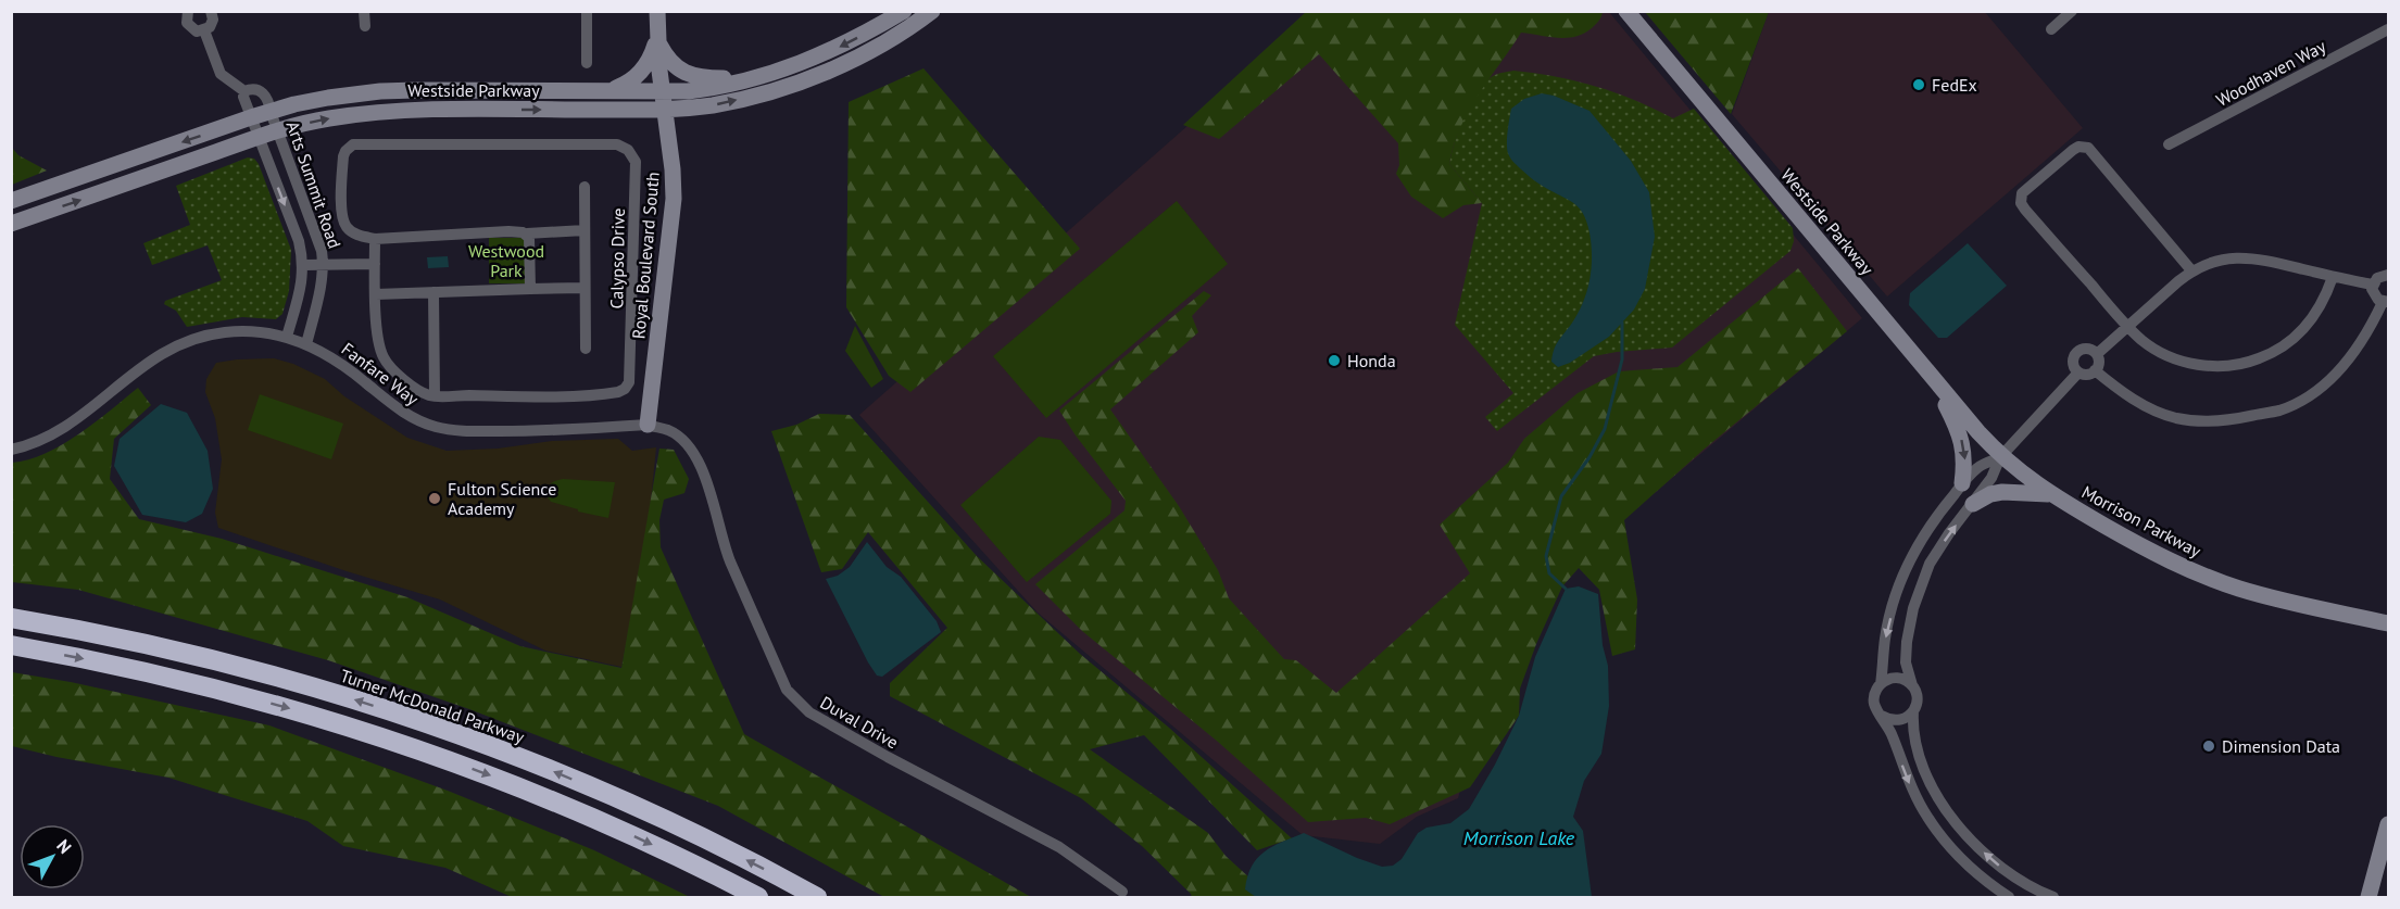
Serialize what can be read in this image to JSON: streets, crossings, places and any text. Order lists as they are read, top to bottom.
{
  "streets": {
    "highway": ["Turner McDonald Parkway"],
    "main road": ["Westside Parkway", "Royal Boulevard South", "Morrison Parkway"],
    "street": [
      "Woodhaven Way",
      "Arts Summit Road",
      "Calypso Drive",
      "Fanfare Way",
      "Duval Drive"
    ]
  },
  "crossings": [
    ["Westside Parkway", "Arts Summit Road"],
    ["Westside Parkway", "Royal Boulevard South"],
    ["Westside Parkway", "Morrison Parkway"],
    ["Arts Summit Road", "Fanfare Way"],
    ["Royal Boulevard South", "Fanfare Way"],
    ["Royal Boulevard South", "Duval Drive"],
    ["Fanfare Way", "Duval Drive"]
  ],
  "water": ["Morrison Lake"],
  "parks": ["Westwood Park"],
  "places": [
    "FedEx",
    "Honda",
    "Fulton Science Academy",
    "Dimension Data"
  ],
  "north": "top right"
}
